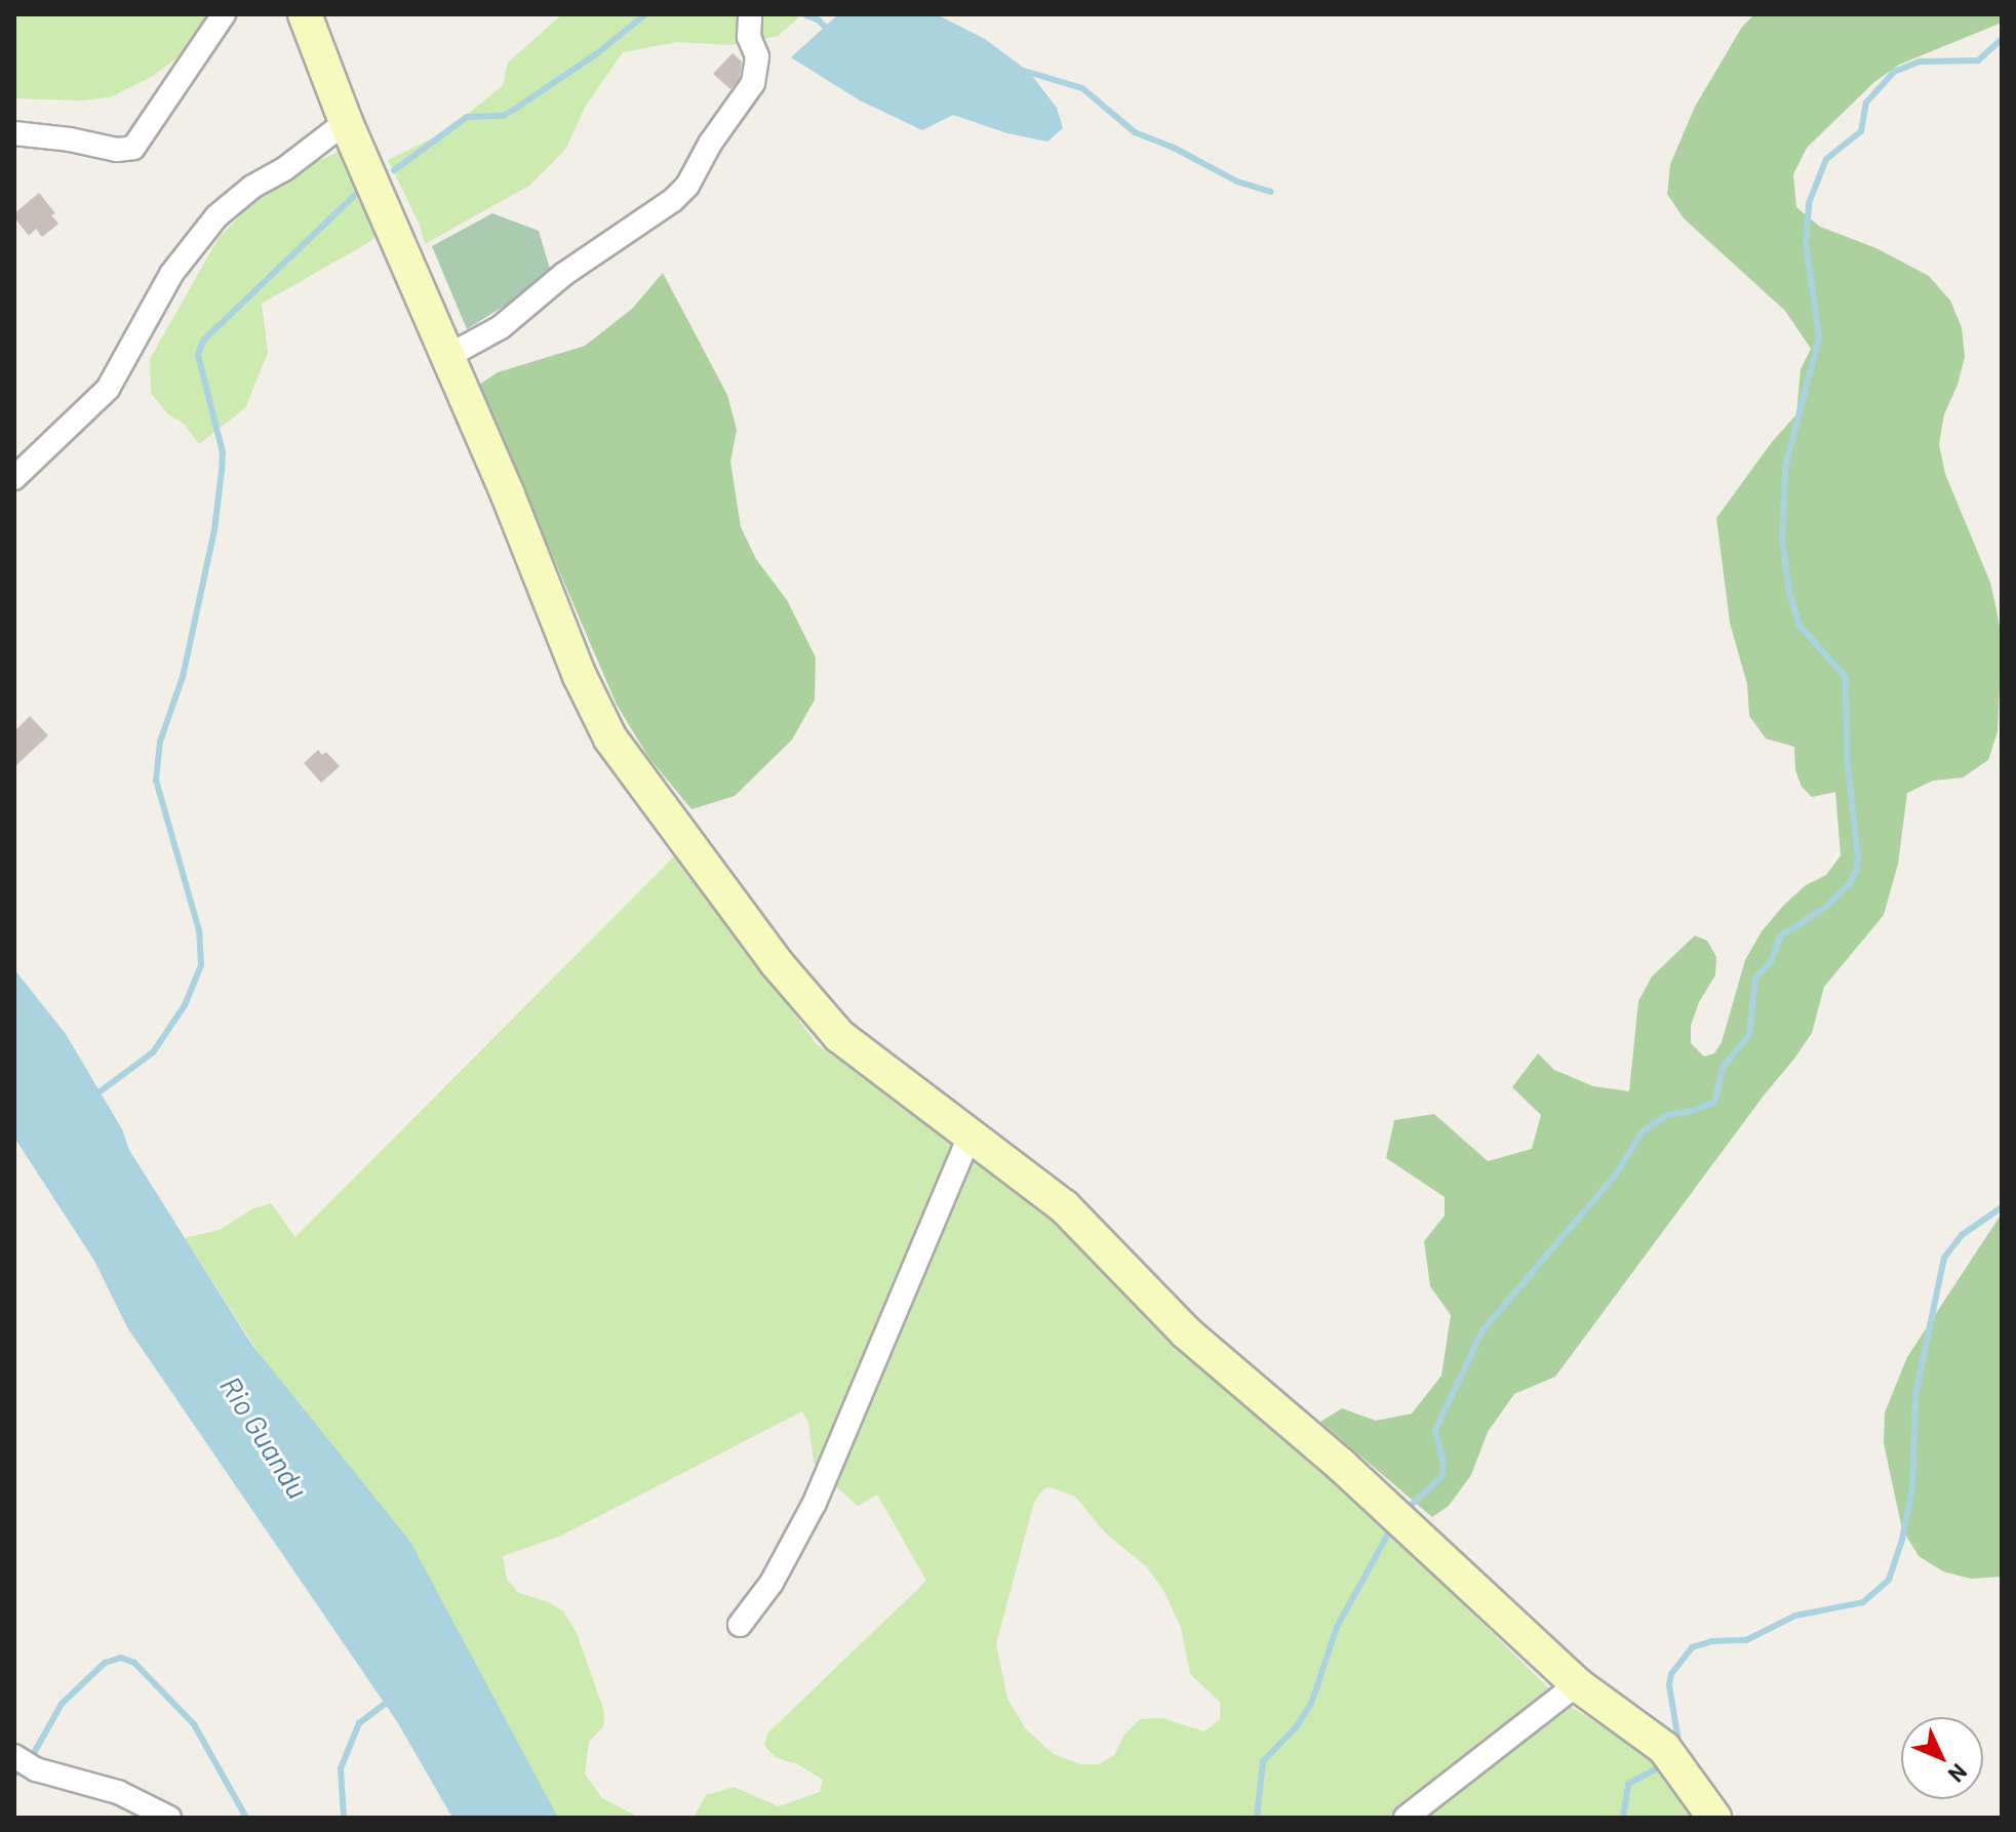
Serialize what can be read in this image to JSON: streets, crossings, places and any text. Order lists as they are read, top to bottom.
{
  "water": ["Rio Guandu"],
  "north": "bottom right"
}
